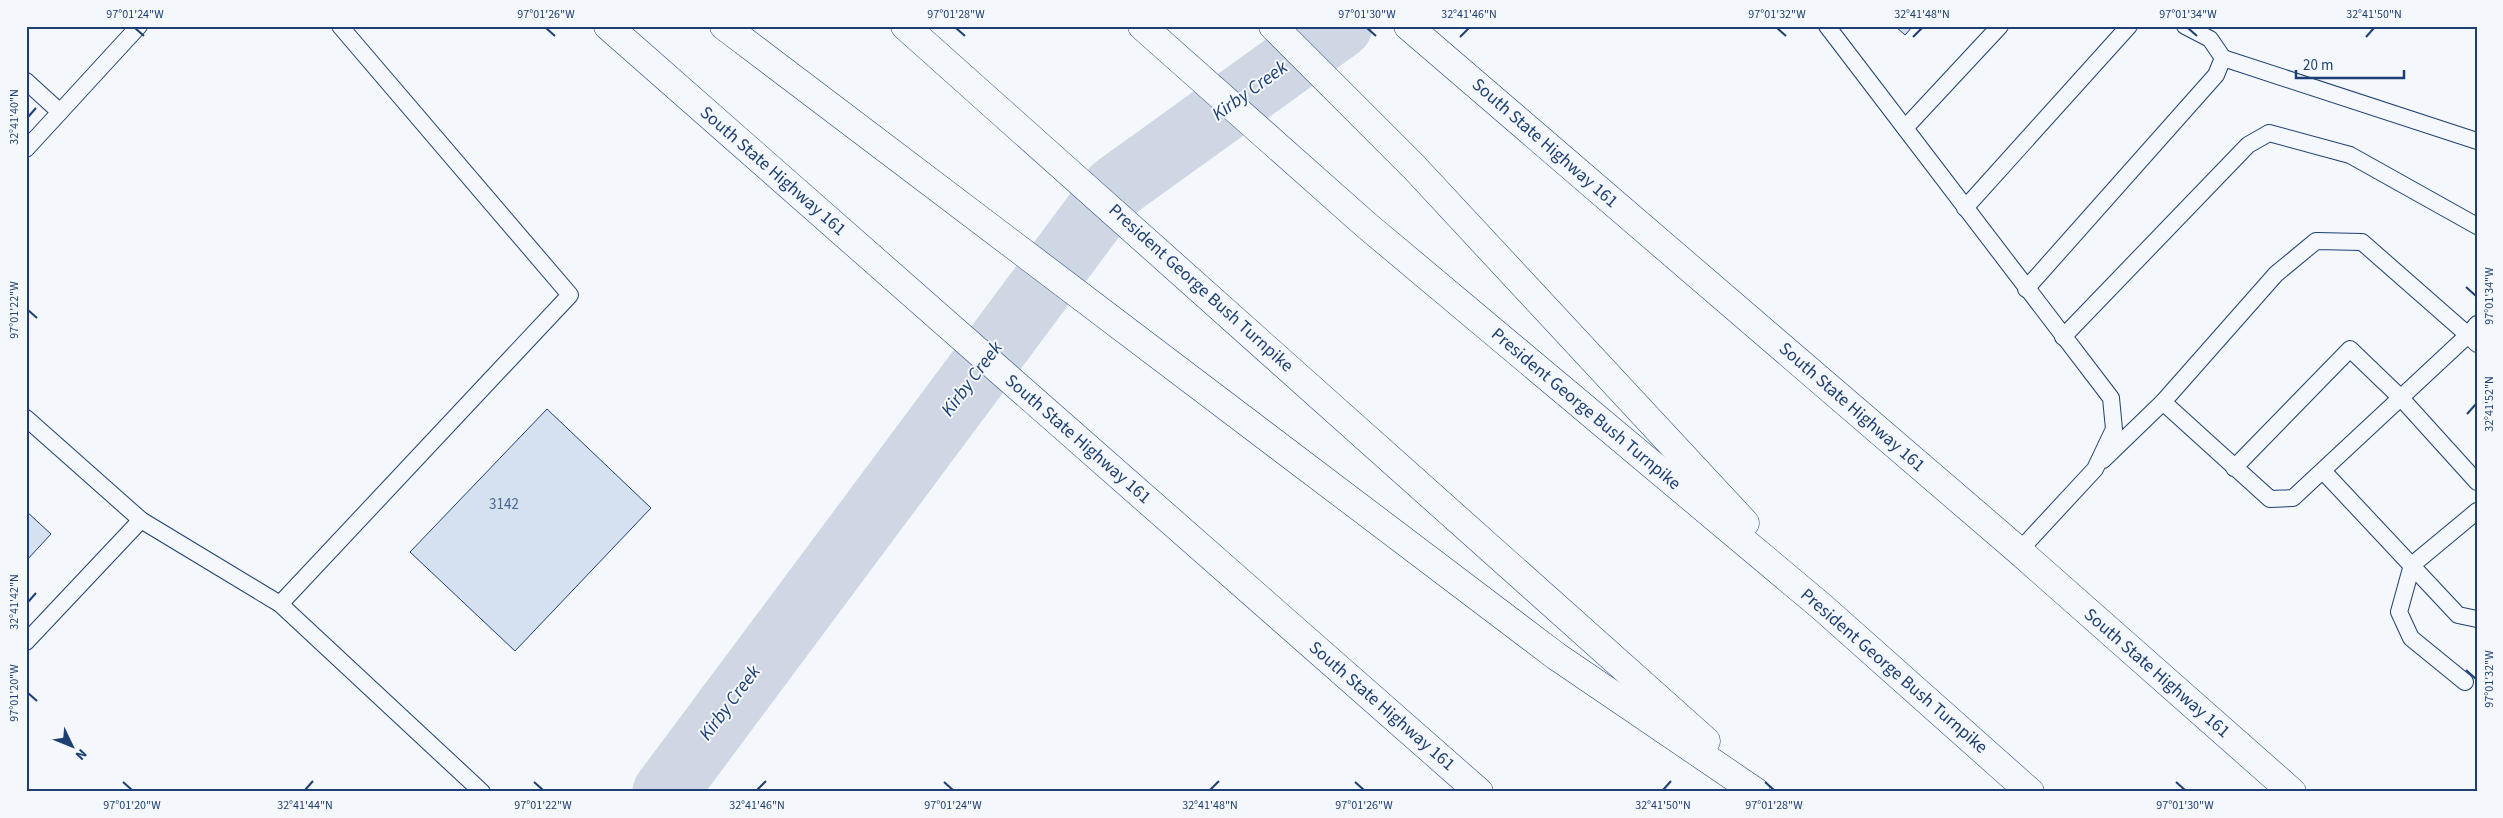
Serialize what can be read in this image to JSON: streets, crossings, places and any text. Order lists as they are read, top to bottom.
{
  "streets": {
    "main road": ["South State Highway 161", "President George Bush Turnpike"]
  },
  "water": ["Kirby Creek"],
  "house_numbers": ["3142"],
  "scale_bar": "20 m",
  "north": "bottom right",
  "coordinates": [
    "97°01'24\"W",
    "97°01'26\"W",
    "97°01'28\"W",
    "97°01'30\"W",
    "32°41'46\"N",
    "97°01'32\"W",
    "32°41'48\"N",
    "97°01'34\"W",
    "32°41'50\"N",
    "32°41'40\"N",
    "97°01'22\"W",
    "32°41'52\"N",
    "32°41'42\"N",
    "97°01'20\"W",
    "32°41'44\"N"
  ]
}
